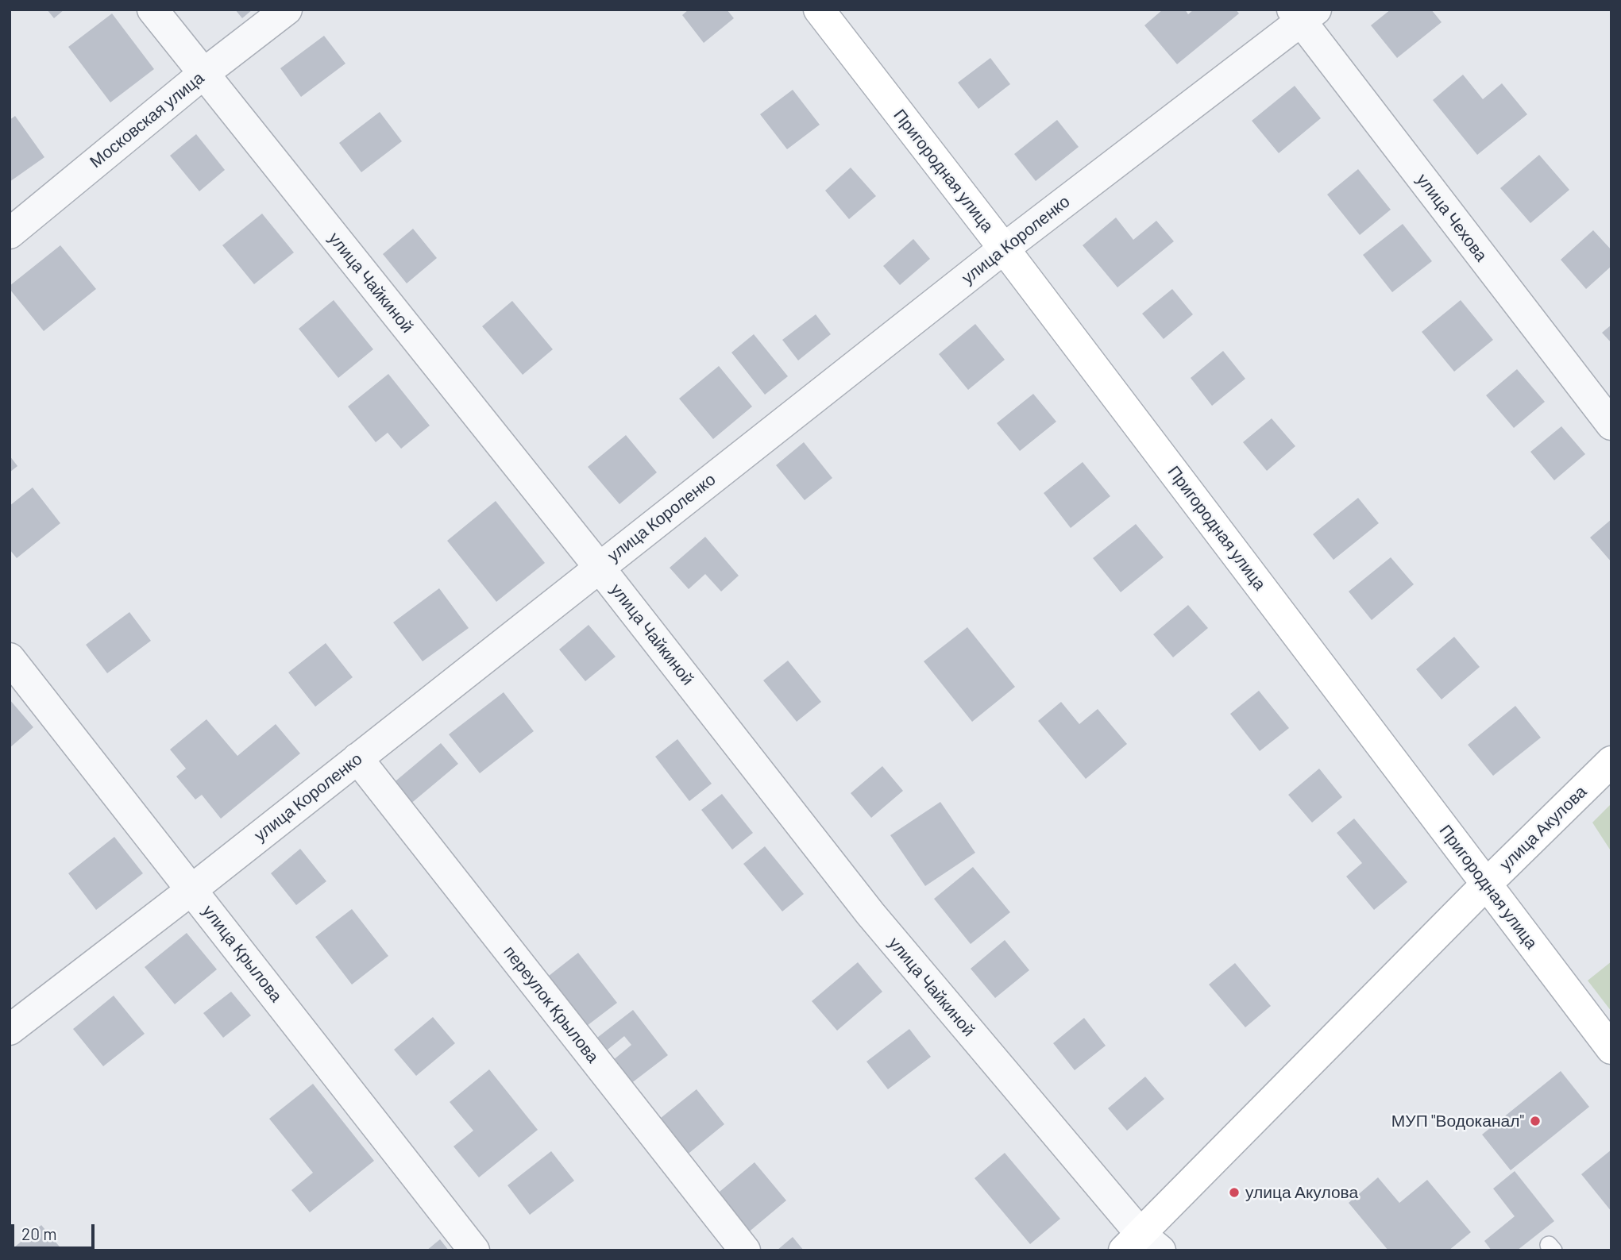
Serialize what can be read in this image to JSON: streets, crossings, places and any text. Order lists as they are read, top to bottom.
{
  "streets": {
    "main road": ["Пригородная улица", "улица Акулова"],
    "street": [
      "Московская улица",
      "улица Чехова",
      "улица Короленко",
      "улица Чайкиной",
      "улица Крылова",
      "переулок Крылова"
    ]
  },
  "crossings": [
    ["Московская улица", "улица Чайкиной"],
    ["Пригородная улица", "улица Короленко"],
    ["Пригородная улица", "улица Акулова"],
    ["улица Чехова", "улица Короленко"],
    ["улица Короленко", "улица Чайкиной"],
    ["улица Короленко", "улица Крылова"],
    ["улица Короленко", "переулок Крылова"],
    ["улица Чайкиной", "улица Акулова"]
  ],
  "places": ["МУП \"Водоканал\"", "улица Акулова"],
  "scale_bar": "20 m"
}
